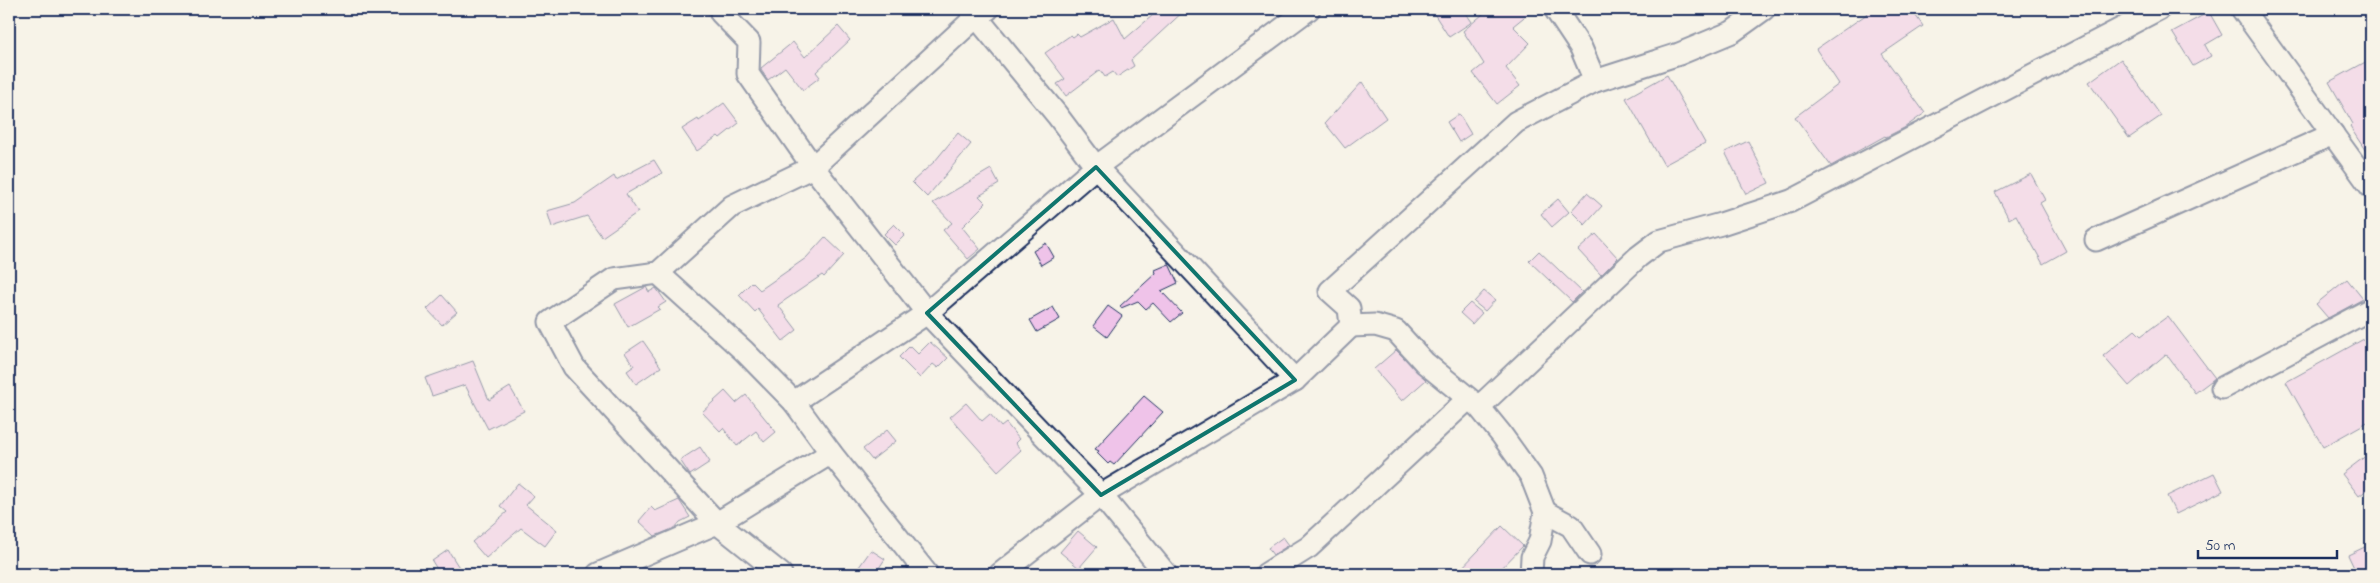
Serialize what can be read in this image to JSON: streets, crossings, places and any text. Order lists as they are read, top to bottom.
{
  "scale_bar": "50 m"
}
